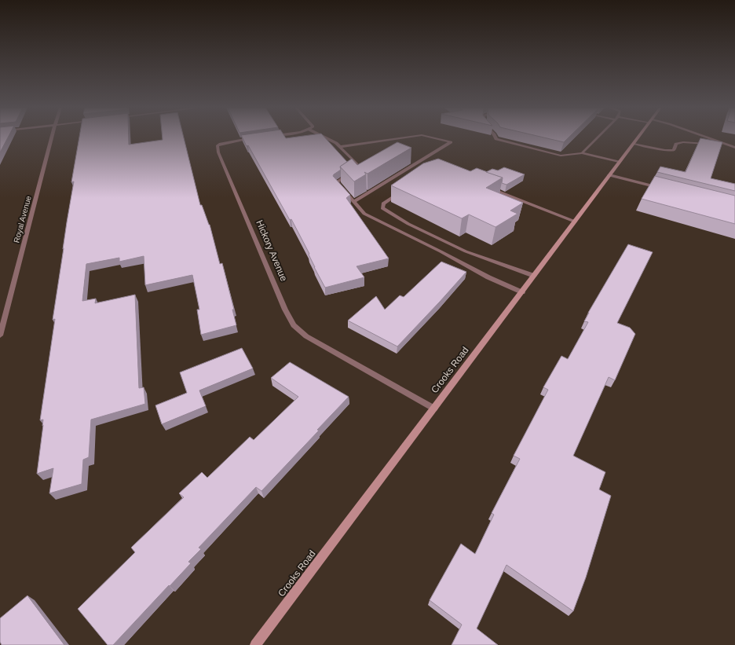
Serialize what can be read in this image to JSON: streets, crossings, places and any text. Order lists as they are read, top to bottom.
{
  "streets": {
    "main road": ["Crooks Road"],
    "street": ["Royal Avenue", "Hickory Avenue"]
  },
  "crossings": [
    ["Hickory Avenue", "Crooks Road"]
  ]
}
